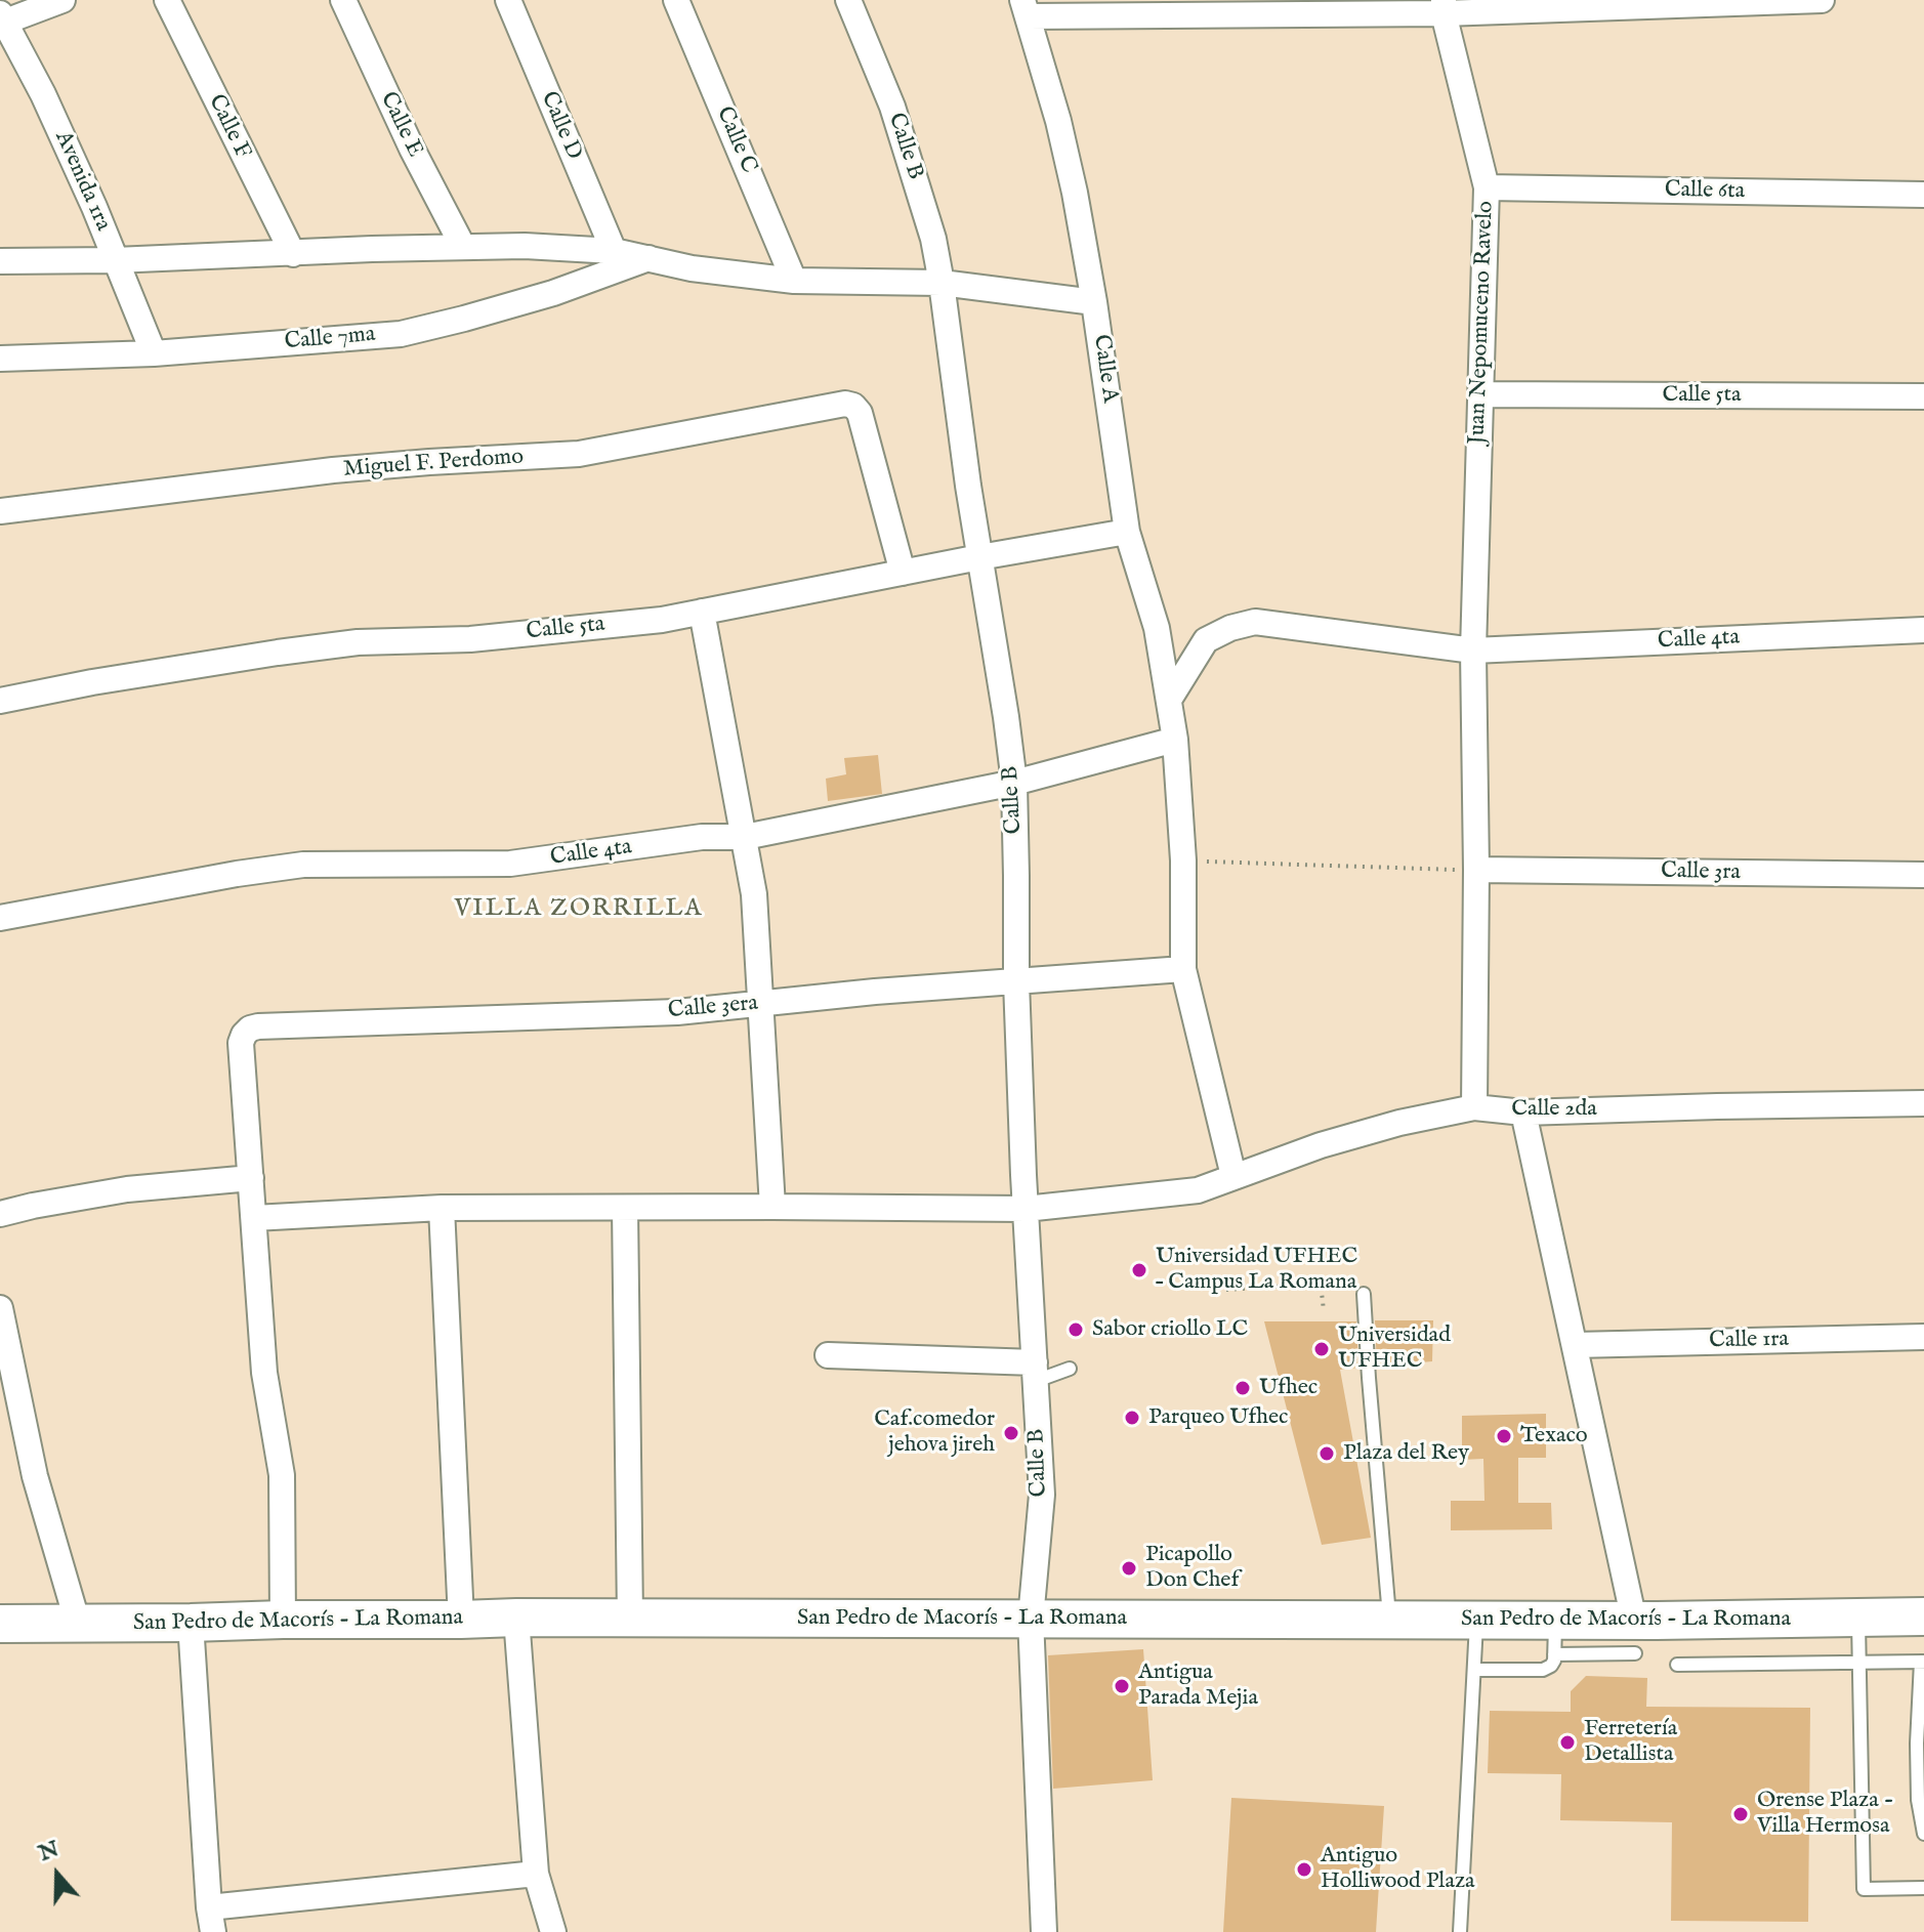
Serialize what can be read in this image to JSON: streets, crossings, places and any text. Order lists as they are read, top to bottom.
{
  "streets": {
    "main road": ["San Pedro de Macorís - La Romana"],
    "street": [
      "Calle E",
      "Calle D",
      "Calle F",
      "Calle C",
      "Calle B",
      "Avenida 1ra",
      "Calle 6ta",
      "Juan Nepomuceno Ravelo",
      "Calle 7ma",
      "Calle A",
      "Calle 5ta",
      "Miguel F. Perdomo",
      "Calle 4ta",
      "Calle 3ra",
      "Calle 3era",
      "Calle 2da",
      "Calle 1ra"
    ]
  },
  "crossings": [
    ["Calle B", "Calle 5ta"],
    ["Calle B", "Calle 4ta"],
    ["Calle B", "Calle 3era"],
    ["Calle B", "Calle 2da"],
    ["Calle B", "San Pedro de Macorís - La Romana"],
    ["Avenida 1ra", "Calle 7ma"],
    ["Calle 6ta", "Juan Nepomuceno Ravelo"],
    ["Juan Nepomuceno Ravelo", "Calle 5ta"],
    ["Juan Nepomuceno Ravelo", "Calle 4ta"],
    ["Juan Nepomuceno Ravelo", "Calle 3ra"],
    ["Juan Nepomuceno Ravelo", "Calle 2da"],
    ["Calle A", "Calle 5ta"],
    ["Calle A", "Calle 4ta"],
    ["Calle A", "Calle 3era"],
    ["Calle A", "Calle 2da"],
    ["Calle 5ta", "Miguel F. Perdomo"]
  ],
  "districts": ["VILLA ZORRILLA"],
  "places": [
    "Universidad UFHEC – Campus La Romana",
    "Sabor criollo LC",
    "Universidad UFHEC",
    "Ufhec",
    "Parqueo Ufhec",
    "Caf.comedor jehova jireh",
    "Texaco",
    "Plaza del Rey",
    "Picapollo Don Chef",
    "Antigua Parada Mejia",
    "Ferretería Detallista",
    "Orense Plaza - Villa Hermosa",
    "Antiguo Holliwood Plaza"
  ],
  "north": "top"
}
